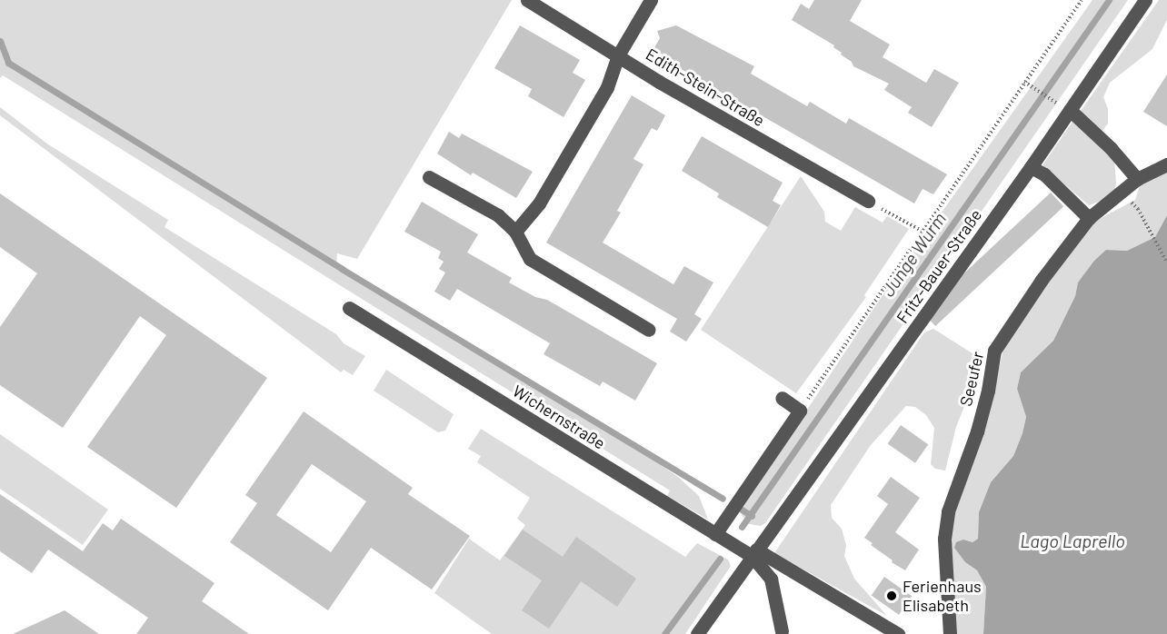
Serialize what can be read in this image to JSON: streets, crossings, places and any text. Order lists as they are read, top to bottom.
{
  "streets": {
    "street": [
      "Edith-Stein-Straße",
      "Fritz-Bauer-Straße",
      "Seeufer",
      "Wichernstraße"
    ]
  },
  "crossings": [
    ["Fritz-Bauer-Straße", "Wichernstraße"]
  ],
  "water": ["Junge Wurm", "Lago Laprello"],
  "places": ["Ferienhaus Elisabeth"]
}
